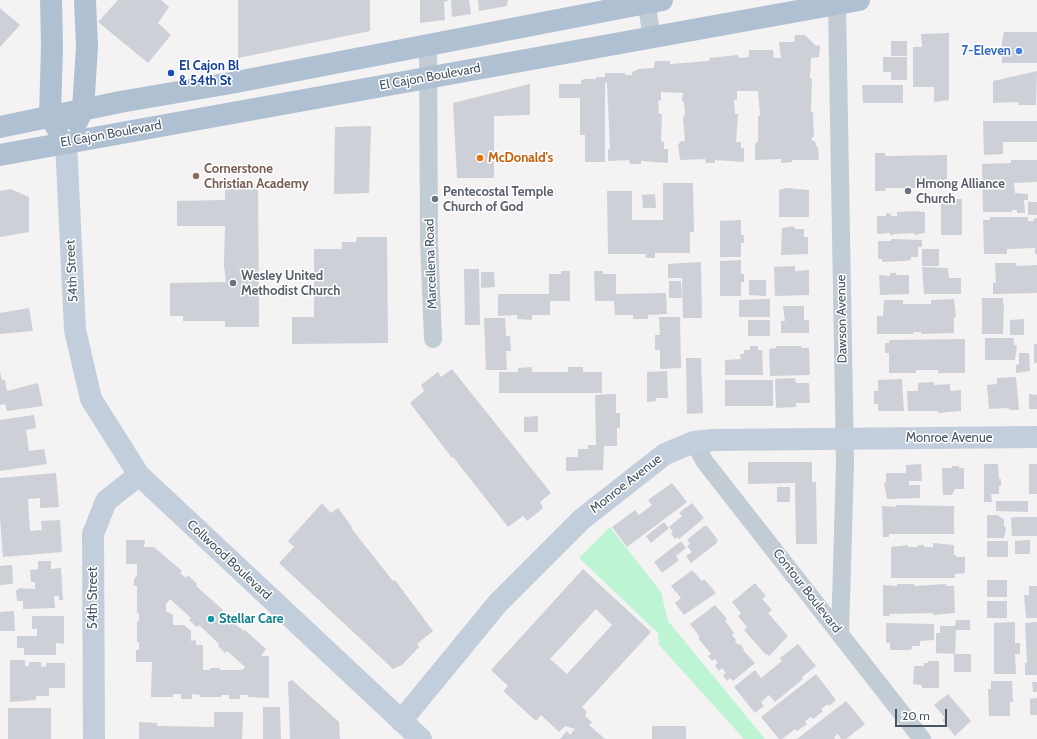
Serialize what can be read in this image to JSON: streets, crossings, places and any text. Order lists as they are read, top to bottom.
{
  "streets": {
    "main road": ["El Cajon Boulevard", "54th Street"],
    "street": [
      "Marcellena Road",
      "Dawson Avenue",
      "Monroe Avenue",
      "Collwood Boulevard",
      "Contour Boulevard"
    ]
  },
  "crossings": [
    ["El Cajon Boulevard", "Marcellena Road"],
    ["El Cajon Boulevard", "54th Street"],
    ["El Cajon Boulevard", "Dawson Avenue"],
    ["54th Street", "Collwood Boulevard"],
    ["Dawson Avenue", "Monroe Avenue"],
    ["Dawson Avenue", "Contour Boulevard"],
    ["Monroe Avenue", "Collwood Boulevard"],
    ["Monroe Avenue", "Contour Boulevard"]
  ],
  "places": [
    "7-Eleven",
    "El Cajon Bl & 54th St",
    "McDonald's",
    "Cornerstone Christian Academy",
    "Hmong Alliance Church",
    "Pentecostal Temple Church of God",
    "Wesley United Methodist Church",
    "Stellar Care"
  ],
  "scale_bar": "20 m"
}
